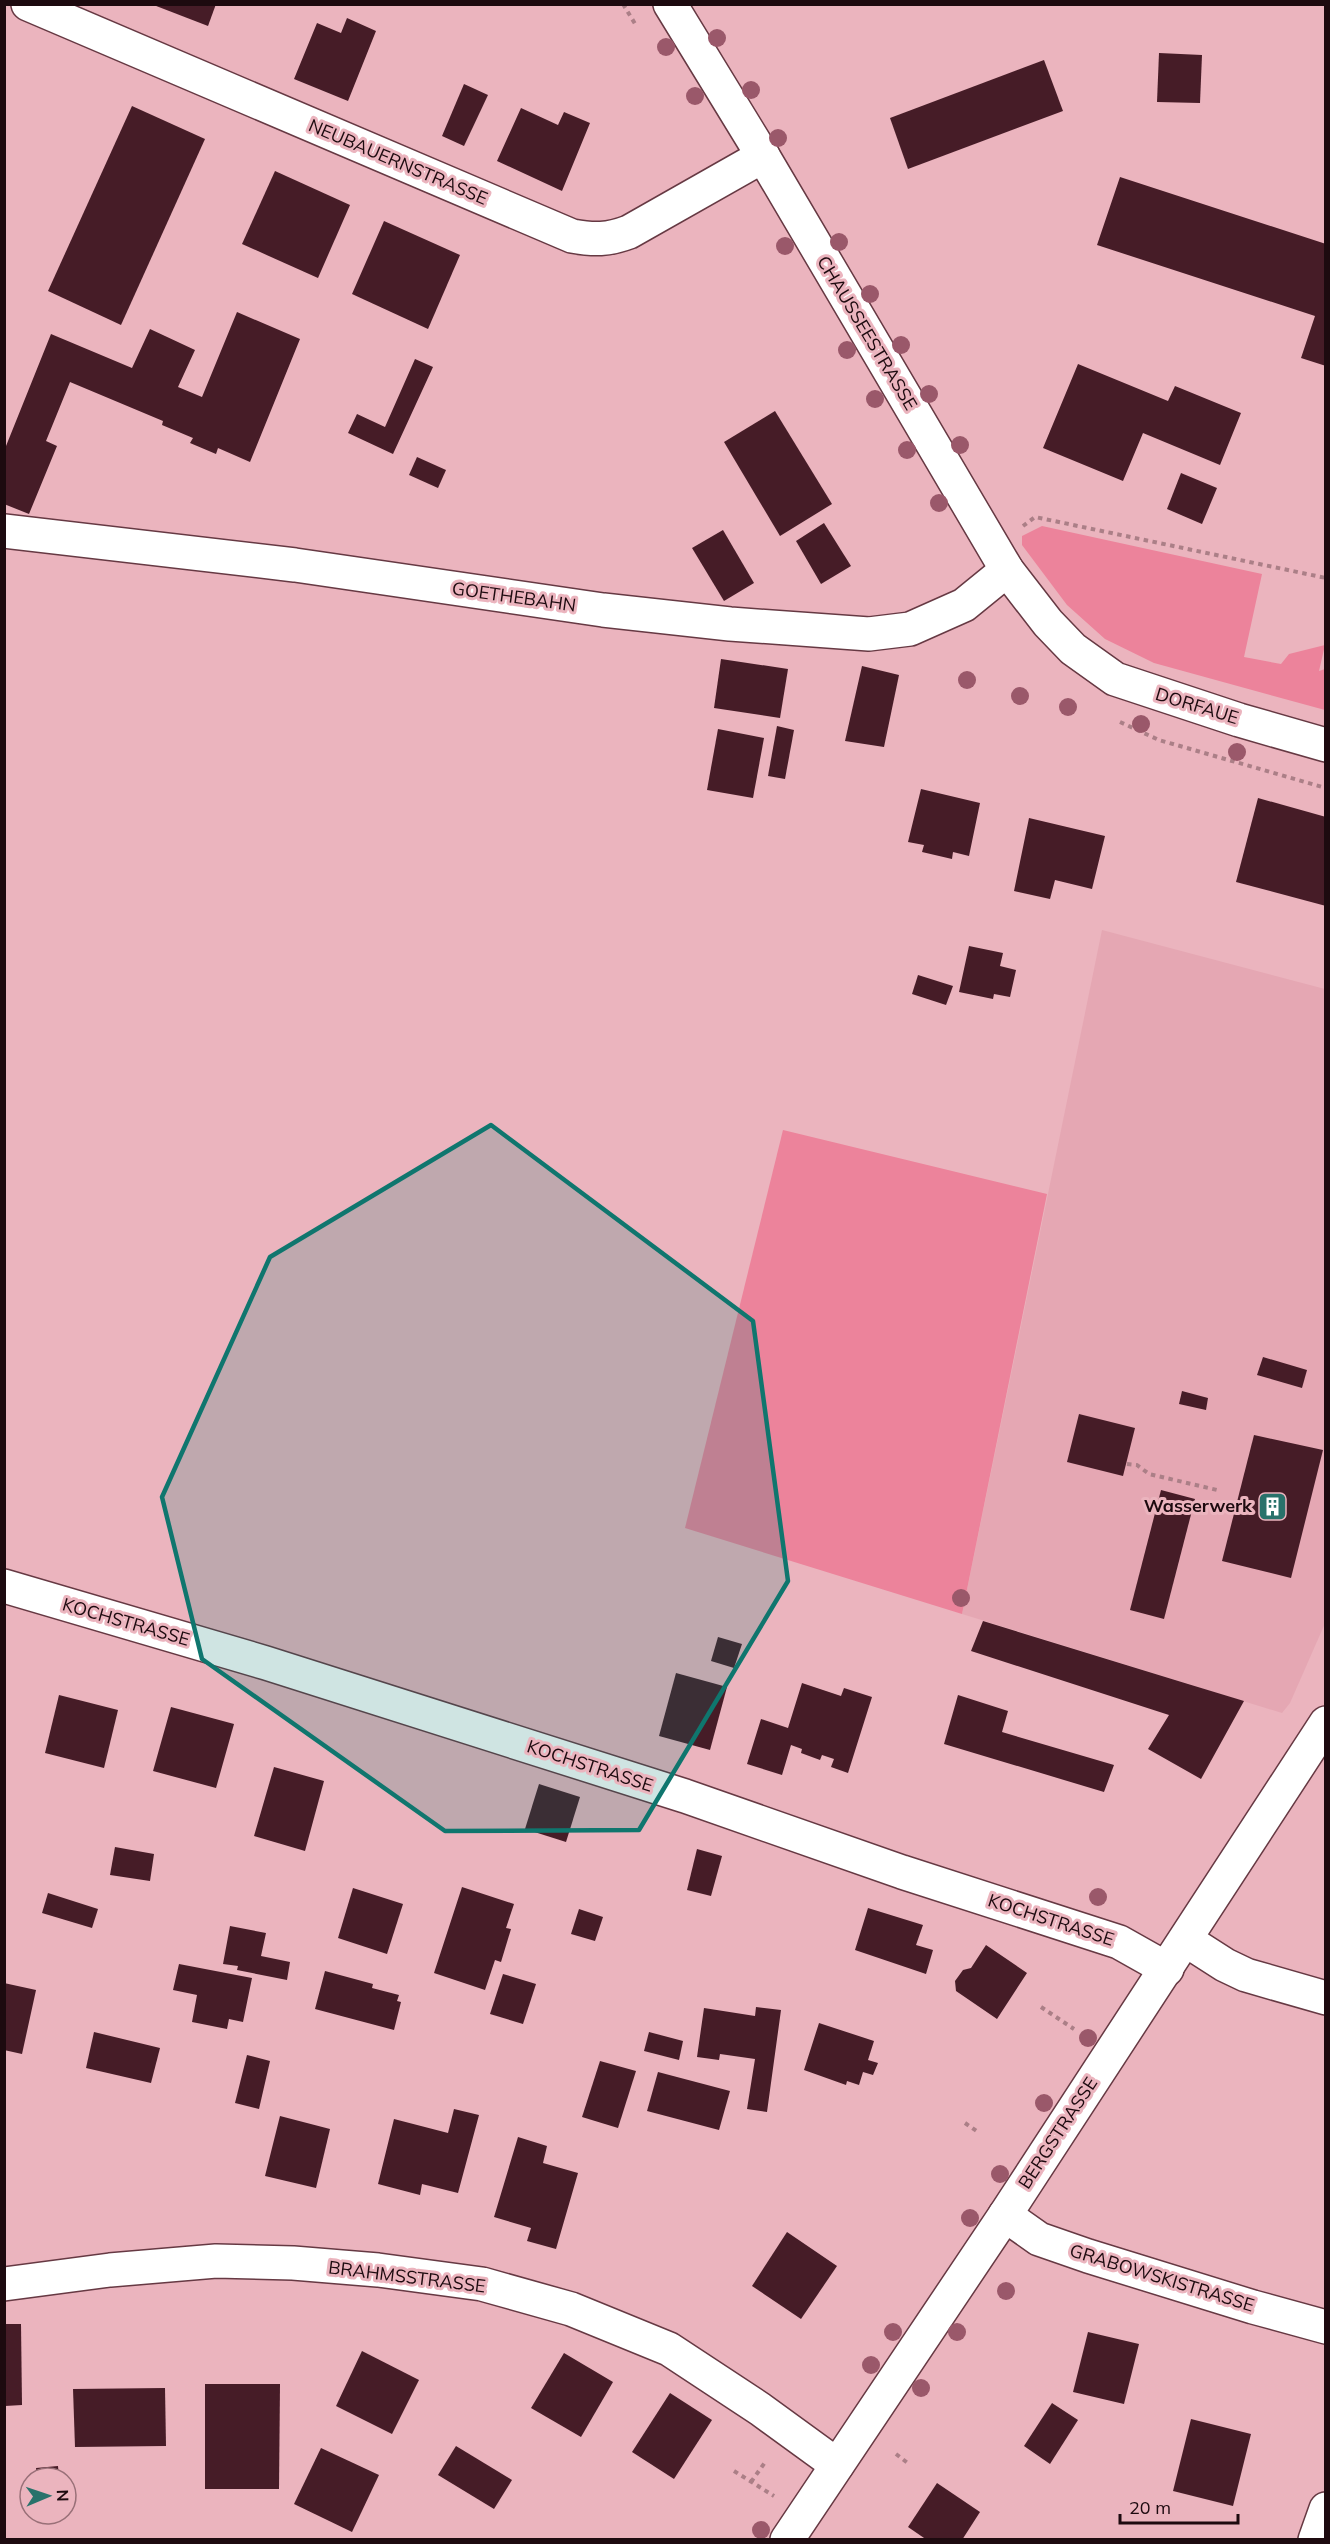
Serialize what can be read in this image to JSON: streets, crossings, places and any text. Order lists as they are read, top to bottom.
{
  "streets": {
    "street": [
      "NEUBAUERNSTRASSE",
      "CHAUSSEESTRASSE",
      "GOETHEBAHN",
      "DORFAUE",
      "KOCHSTRASSE",
      "BERGSTRASSE",
      "BRAHMSSTRASSE",
      "GRABOWSKISTRASSE"
    ]
  },
  "crossings": [
    ["NEUBAUERNSTRASSE", "CHAUSSEESTRASSE"],
    ["CHAUSSEESTRASSE", "GOETHEBAHN"],
    ["CHAUSSEESTRASSE", "DORFAUE"],
    ["KOCHSTRASSE", "BERGSTRASSE"],
    ["BERGSTRASSE", "BRAHMSSTRASSE"],
    ["BERGSTRASSE", "GRABOWSKISTRASSE"]
  ],
  "places": {
    "building": ["Wasserwerk"]
  },
  "scale_bar": "20 m",
  "north": "right"
}
